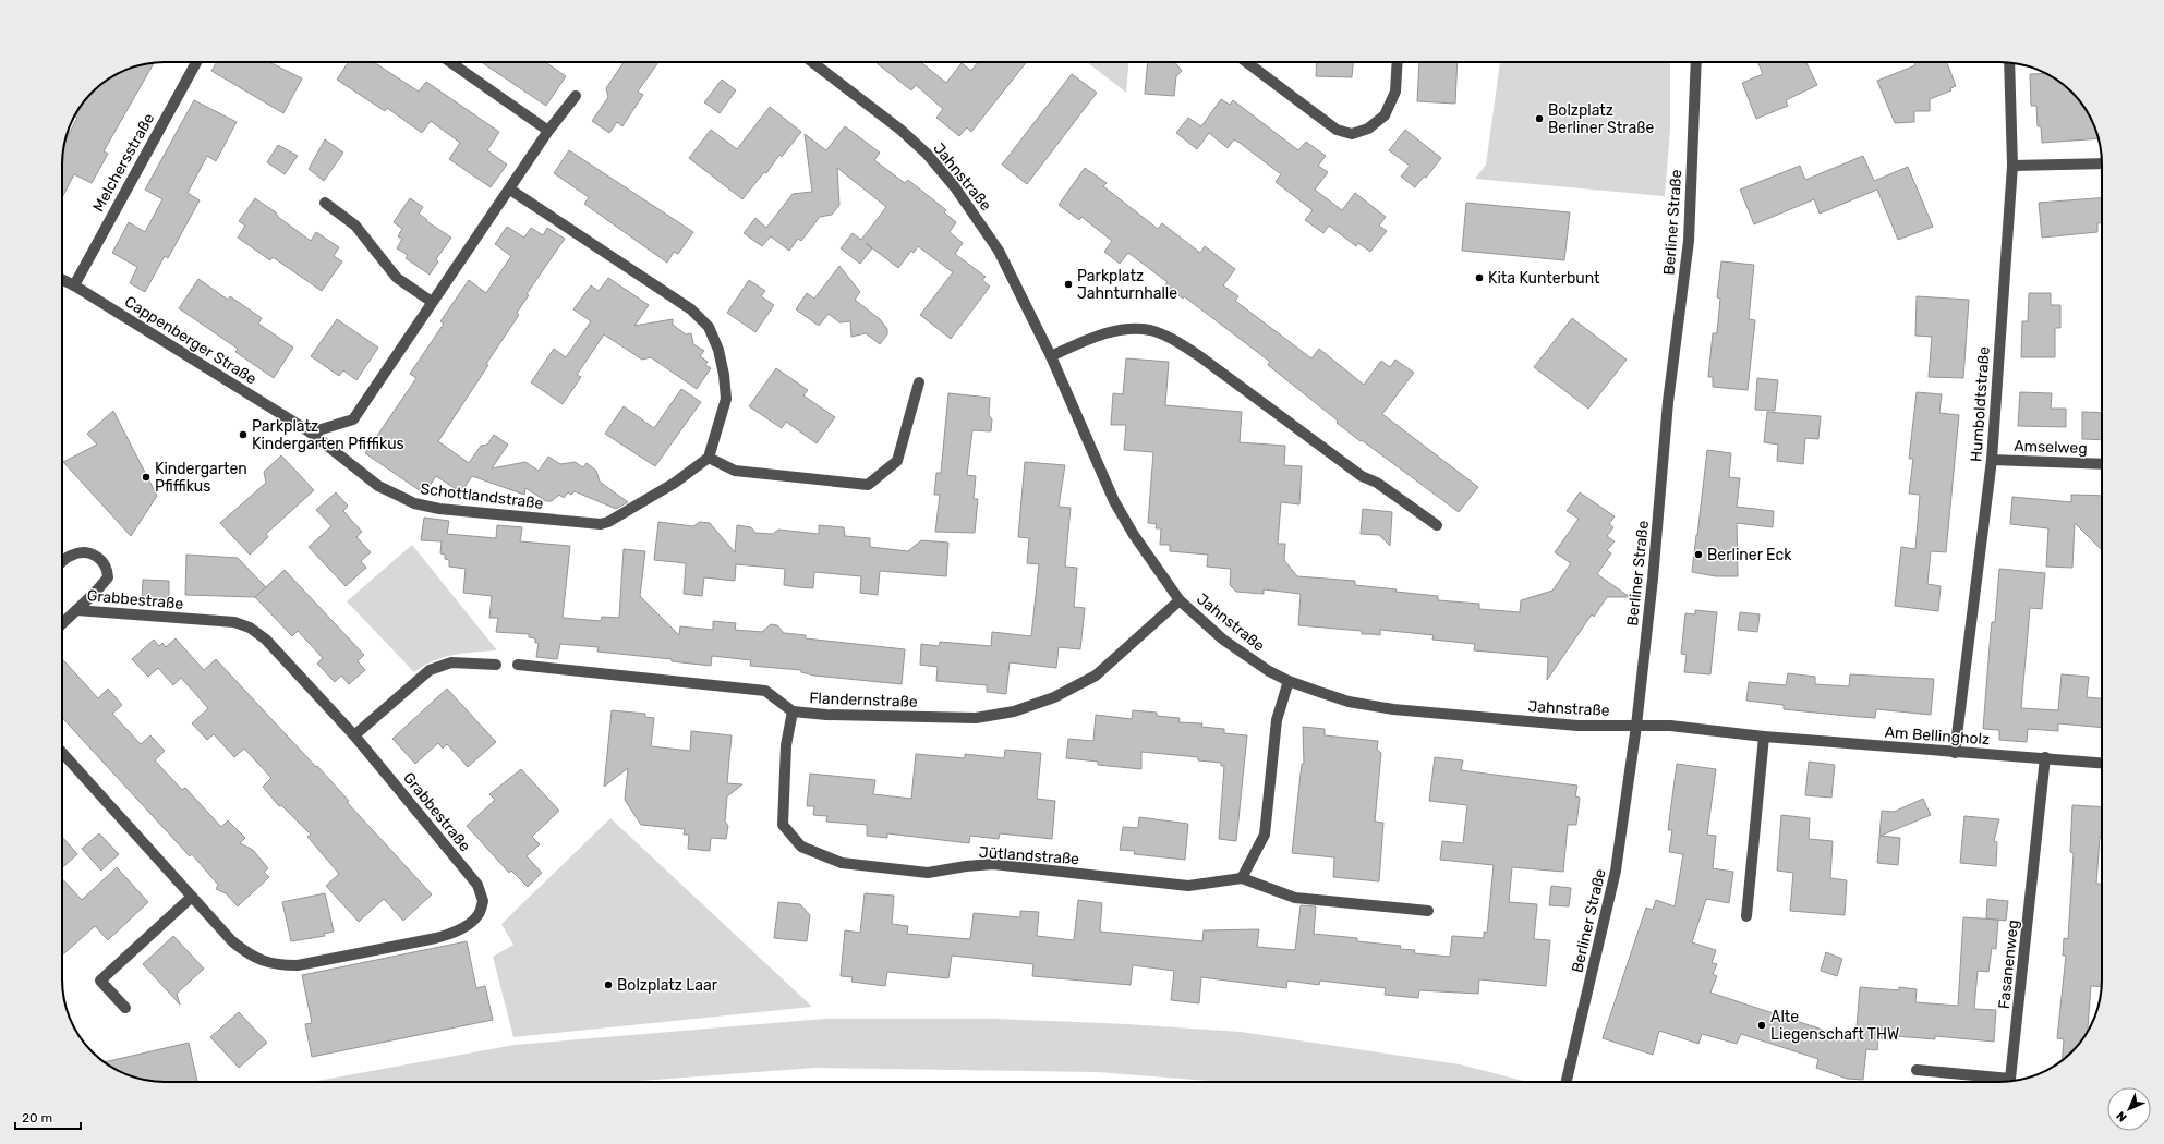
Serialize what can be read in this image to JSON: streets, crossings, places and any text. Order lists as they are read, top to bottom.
{
  "streets": {
    "street": [
      "Melchersstraße",
      "Jahnstraße",
      "Berliner Straße",
      "Cappenberger Straße",
      "Humboldtstraße",
      "Amselweg",
      "Schottlandstraße",
      "Grabbestraße",
      "Flandernstraße",
      "Am Bellingholz",
      "Jütlandstraße",
      "Fasanenweg"
    ]
  },
  "crossings": [
    ["Melchersstraße", "Cappenberger Straße"],
    ["Jahnstraße", "Berliner Straße"],
    ["Jahnstraße", "Flandernstraße"],
    ["Jahnstraße", "Am Bellingholz"],
    ["Berliner Straße", "Am Bellingholz"],
    ["Cappenberger Straße", "Schottlandstraße"],
    ["Humboldtstraße", "Amselweg"],
    ["Humboldtstraße", "Am Bellingholz"],
    ["Flandernstraße", "Jütlandstraße"],
    ["Am Bellingholz", "Fasanenweg"]
  ],
  "places": [
    "Bolzplatz Berliner Straße",
    "Kita Kunterbunt",
    "Parkplatz Jahnturnhalle",
    "Parkplatz Kindergarten Pfiffikus",
    "Kindergarten Pfiffikus",
    "Berliner Eck",
    "Bolzplatz Laar",
    "Alte Liegenschaft THW"
  ],
  "scale_bar": "20 m",
  "north": "bottom left"
}
